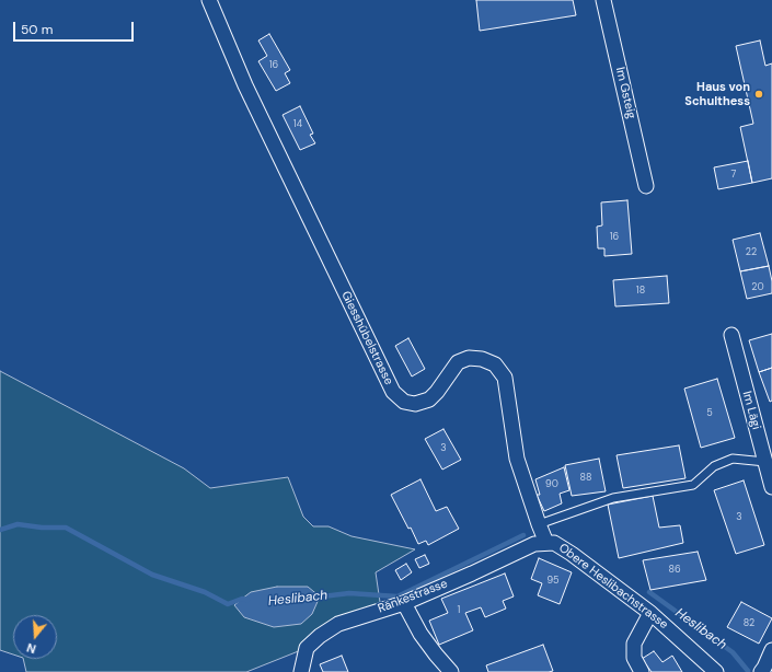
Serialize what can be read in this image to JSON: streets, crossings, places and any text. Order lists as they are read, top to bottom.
{
  "streets": {
    "street": [
      "Im Gsteig",
      "Giesshübelstrasse",
      "Im Lägi",
      "Obere Heslibachstrasse",
      "Ränkestrasse"
    ]
  },
  "crossings": [
    ["Giesshübelstrasse", "Obere Heslibachstrasse"],
    ["Giesshübelstrasse", "Ränkestrasse"],
    ["Obere Heslibachstrasse", "Ränkestrasse"]
  ],
  "water": ["Heslibach"],
  "places": ["Haus von Schulthess"],
  "house_numbers": [
    "16",
    "14",
    "7",
    "16",
    "22",
    "20",
    "18",
    "5",
    "3",
    "88",
    "90",
    "3",
    "86",
    "95",
    "1",
    "82"
  ],
  "scale_bar": "50 m",
  "north": "bottom"
}
